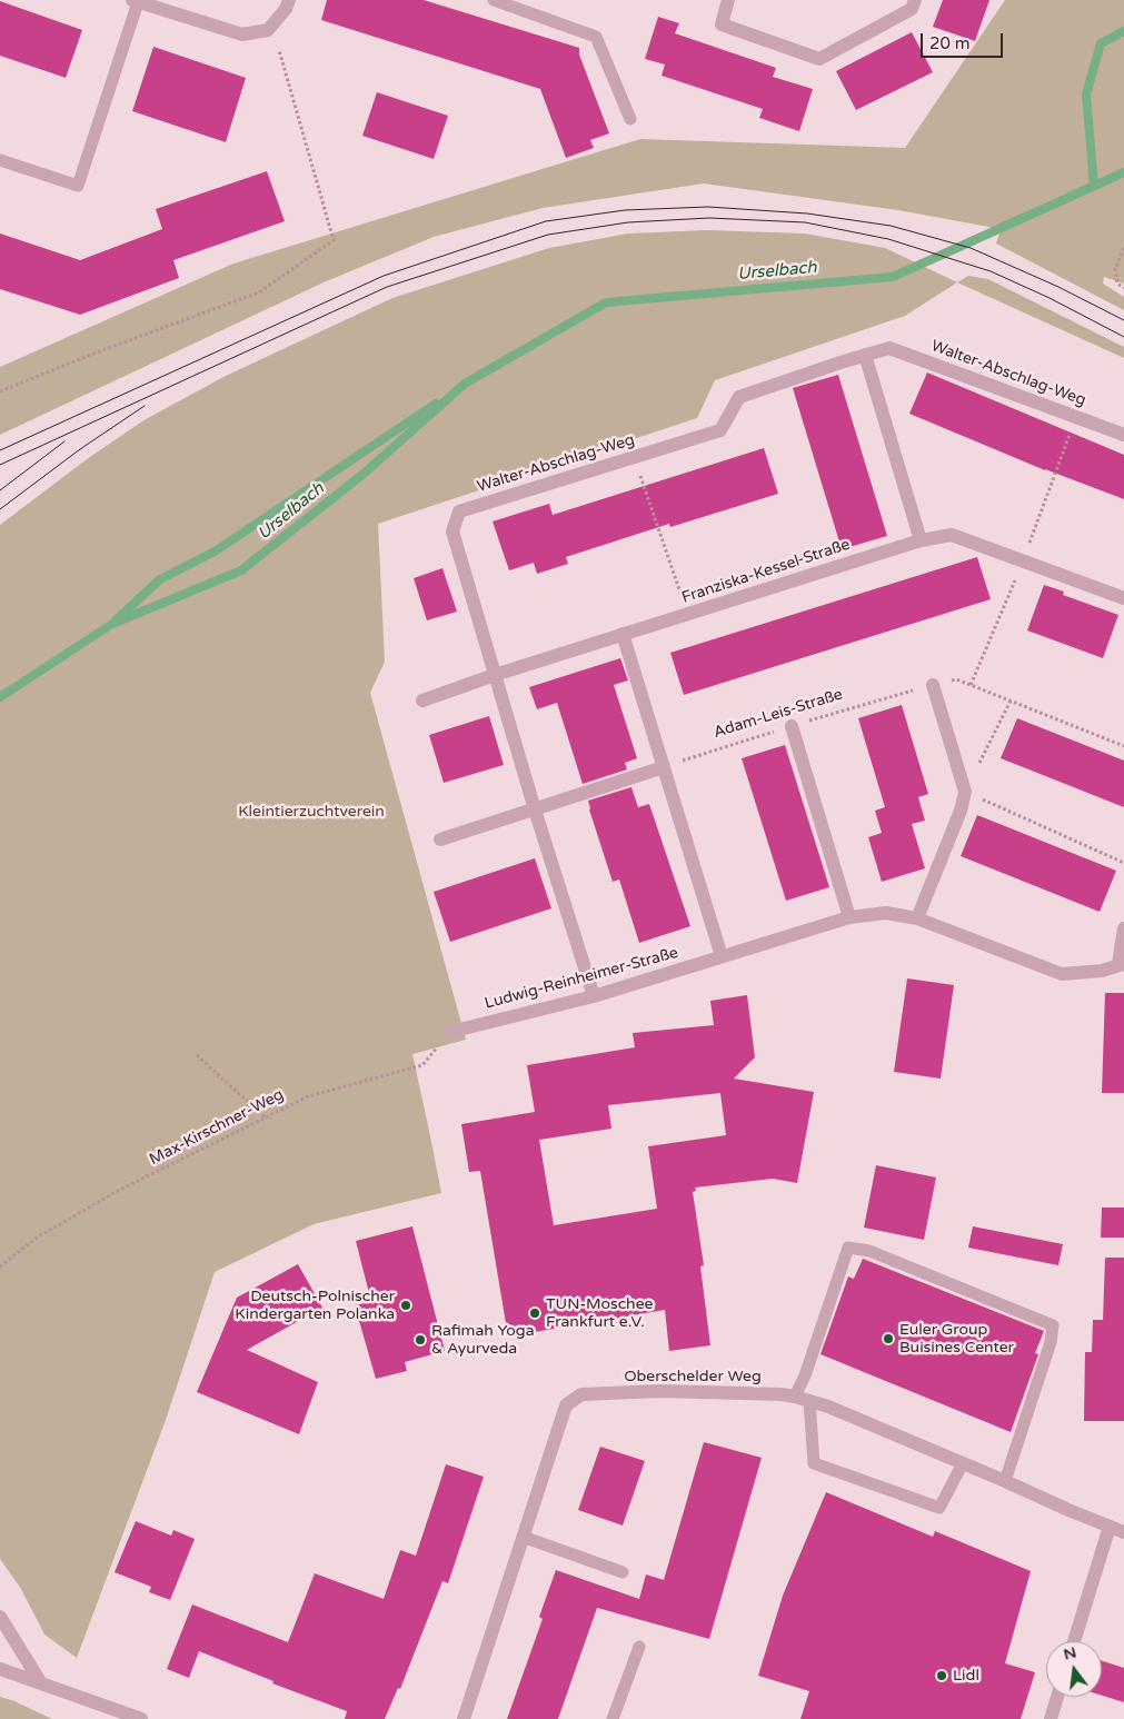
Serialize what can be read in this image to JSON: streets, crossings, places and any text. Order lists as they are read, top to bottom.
{
  "streets": {
    "street": [
      "Walter-Abschlag-Weg",
      "Franziska-Kessel-Straße",
      "Ludwig-Reinheimer-Straße",
      "Oberschelder Weg"
    ],
    "path": ["Adam-Leis-Straße", "Max-Kirschner-Weg"]
  },
  "crossings": [
    ["Walter-Abschlag-Weg", "Franziska-Kessel-Straße"],
    ["Walter-Abschlag-Weg", "Ludwig-Reinheimer-Straße"],
    ["Ludwig-Reinheimer-Straße", "Max-Kirschner-Weg"]
  ],
  "water": ["Urselbach"],
  "parks": ["Kleintierzuchtverein"],
  "places": [
    "Deutsch-Polnischer Kindergarten Polanka",
    "TUN-Moschee Frankfurt e.V.",
    "Euler Group Buisines Center",
    "Rafimah Yoga & Ayurveda",
    "Lidl"
  ],
  "scale_bar": "20 m",
  "north": "top"
}
